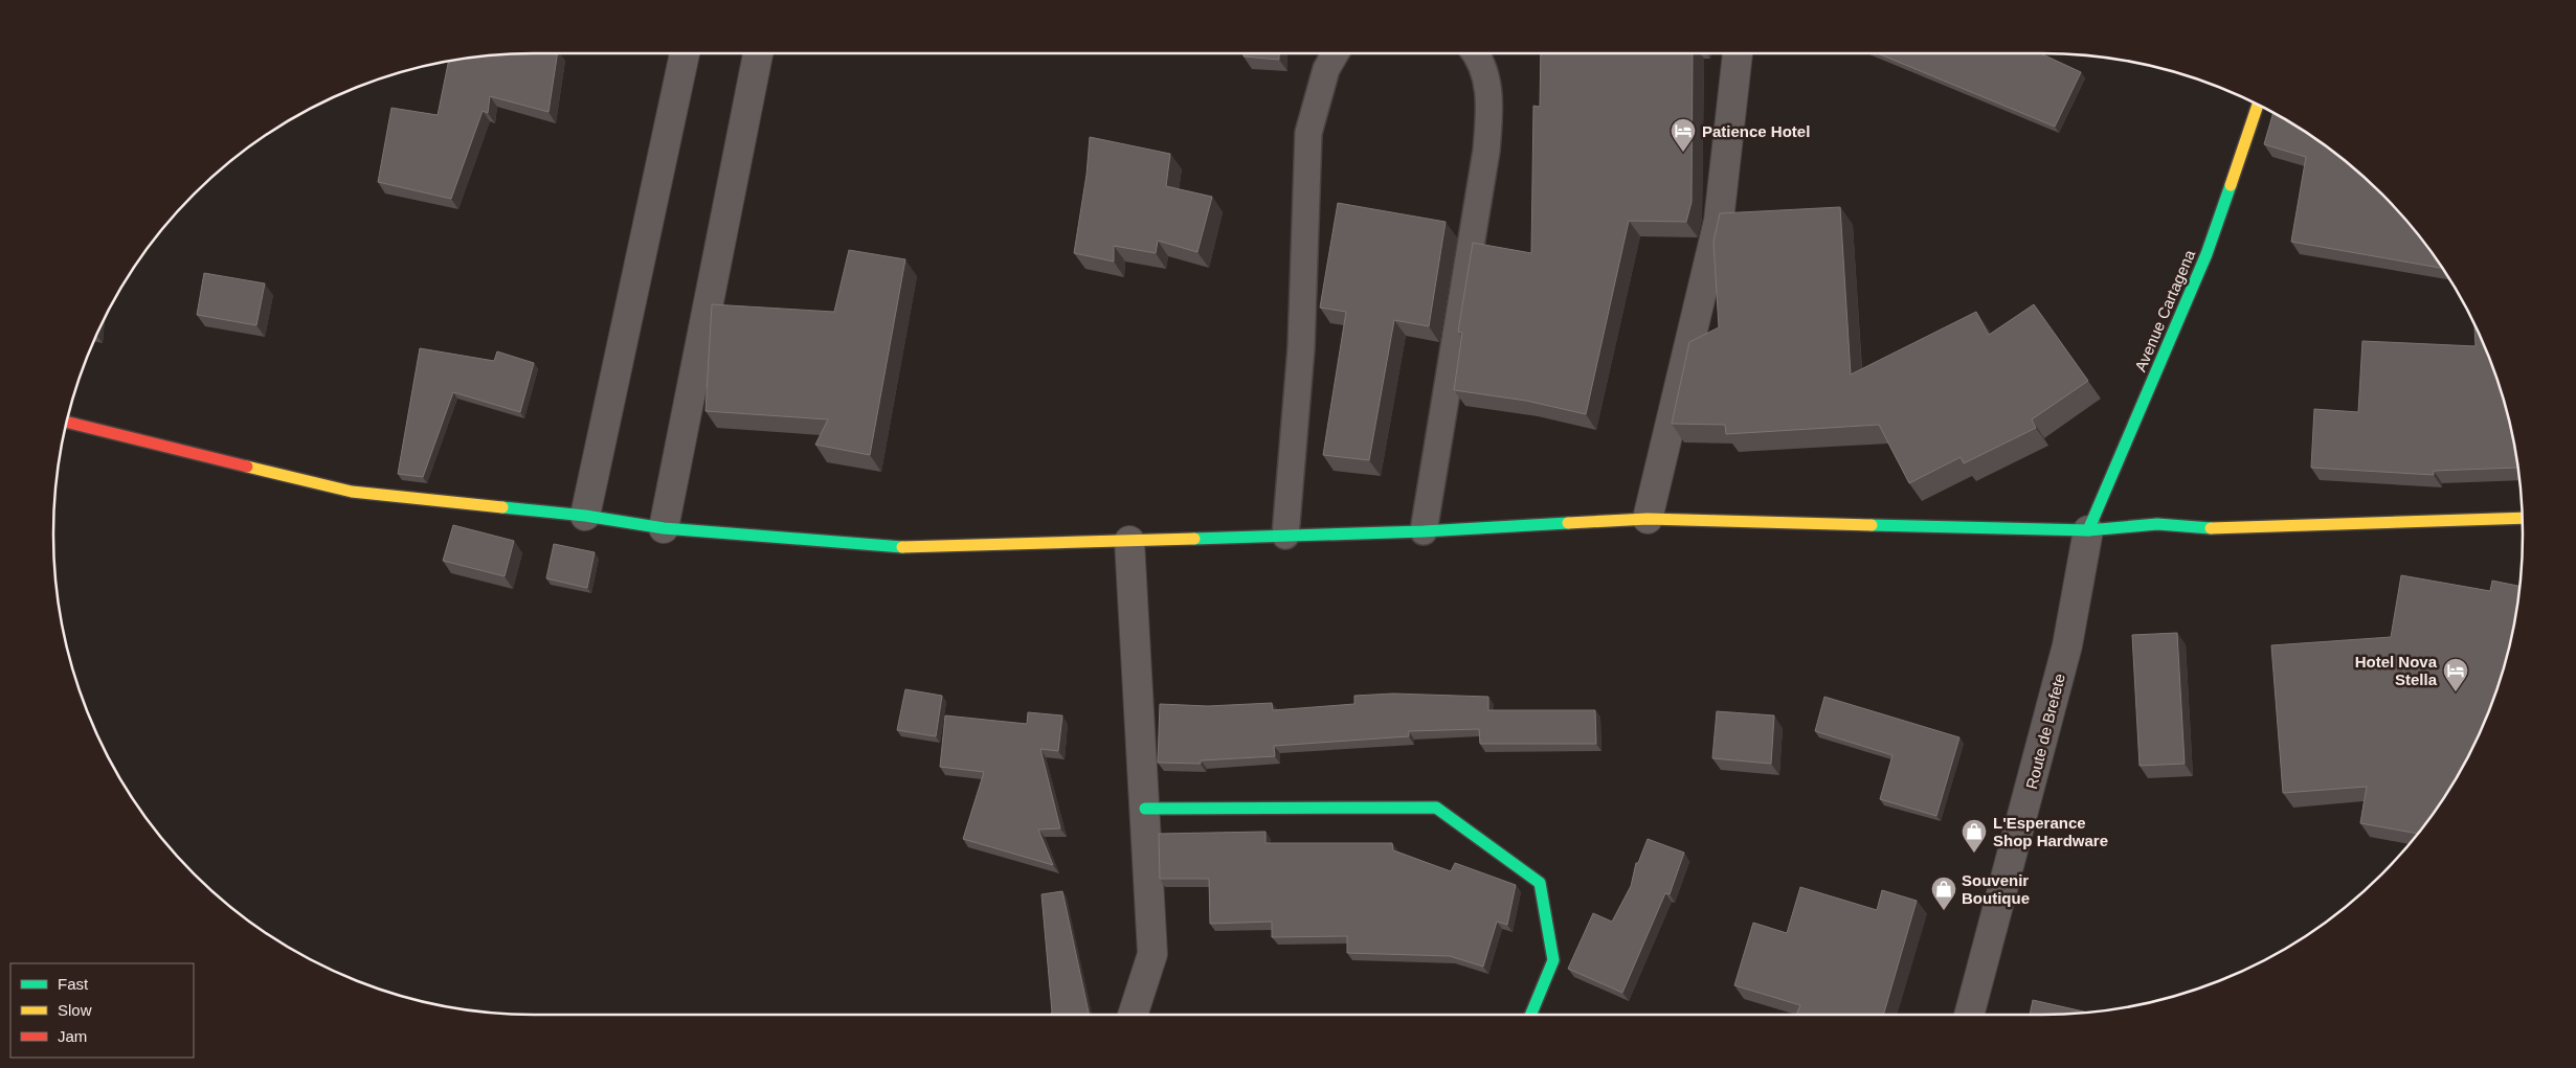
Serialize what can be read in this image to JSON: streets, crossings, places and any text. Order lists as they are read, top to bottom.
{
  "streets": {
    "main road": ["Avenue Cartagena"],
    "street": ["Route de Brefete"]
  },
  "crossings": [
    ["Avenue Cartagena", "Route de Brefete"]
  ],
  "places": {
    "hotel": ["Patience Hotel", "Hotel Nova Stella"],
    "shop": ["L'Esperance Shop Hardware", "Souvenir Boutique"]
  },
  "legend": ["Fast", "Slow", "Jam"]
}
